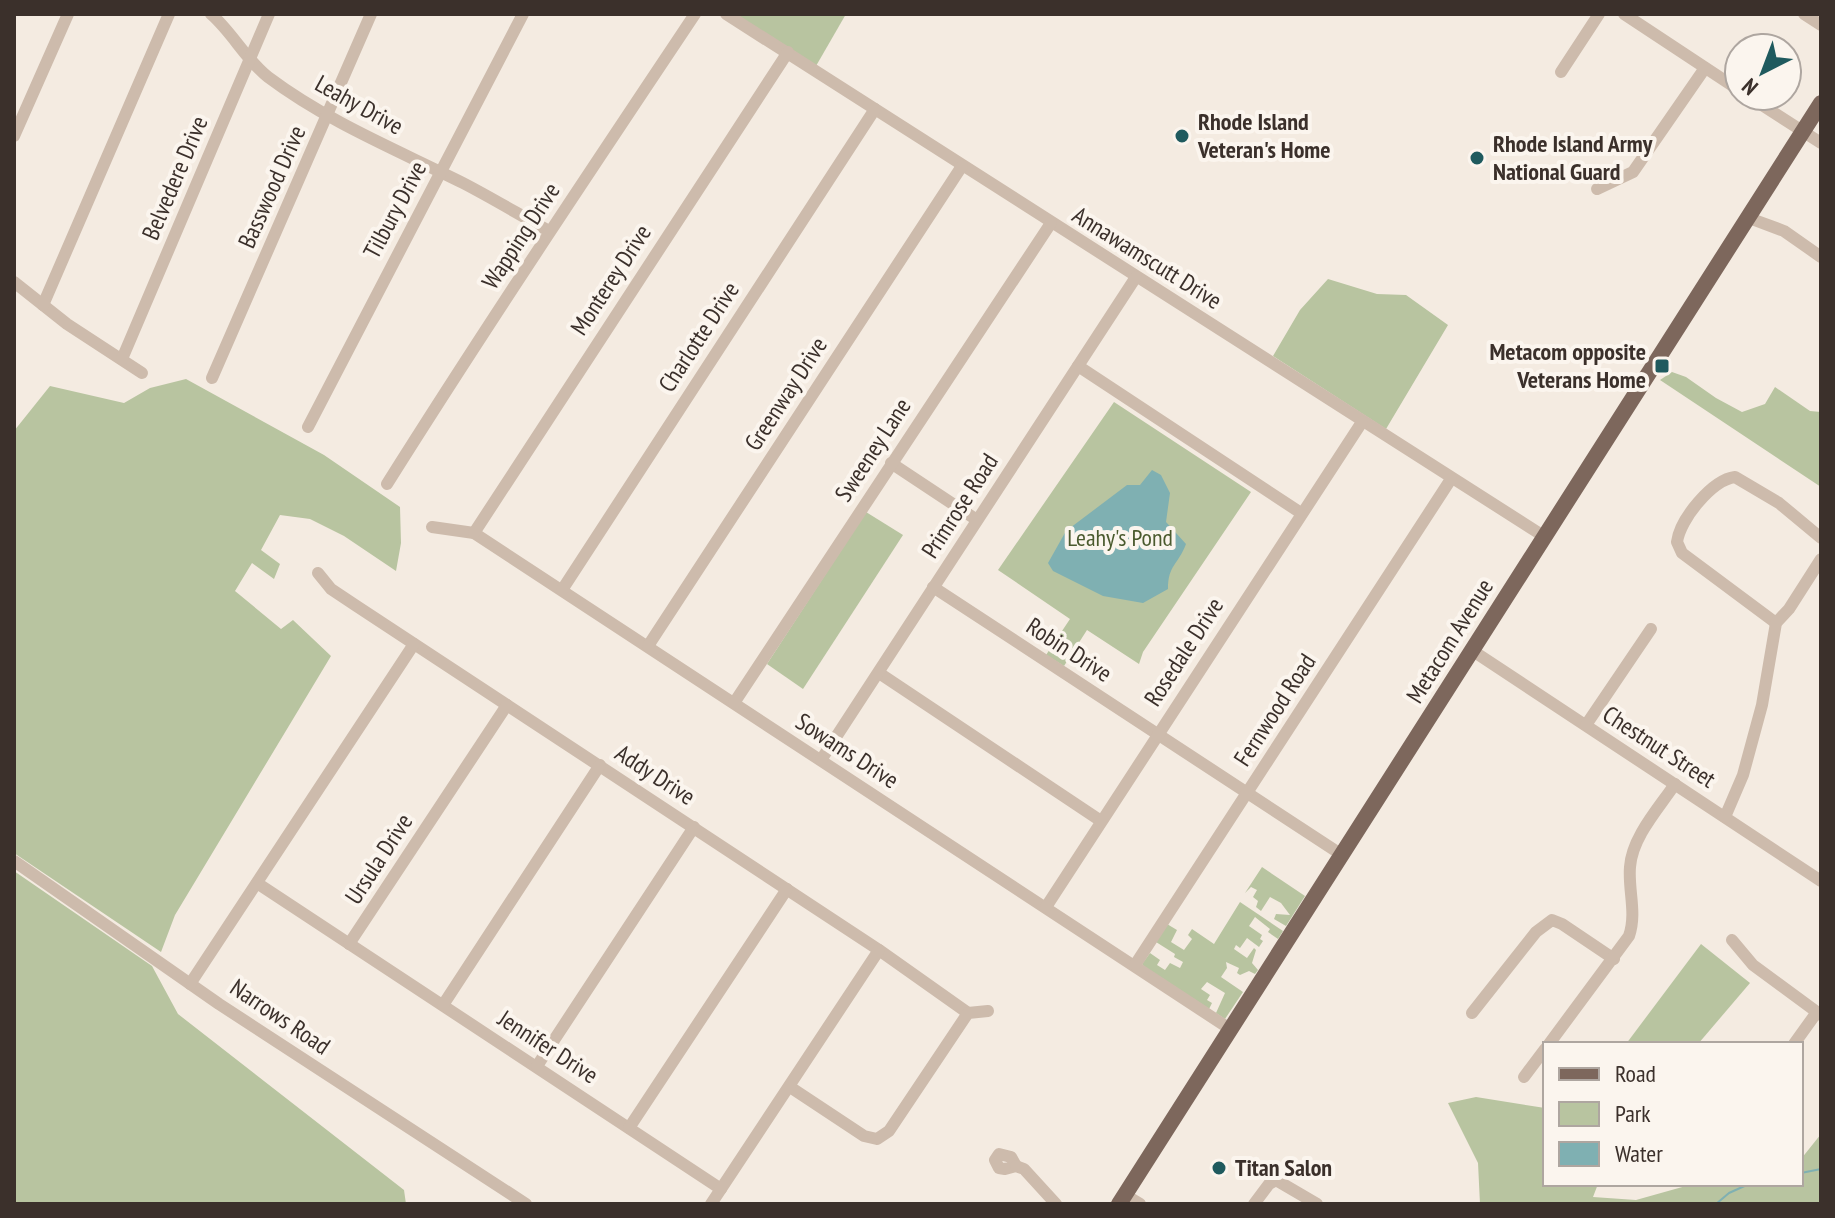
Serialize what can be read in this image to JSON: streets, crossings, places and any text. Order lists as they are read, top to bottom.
{
  "streets": {
    "main road": ["Metacom Avenue"],
    "street": [
      "Leahy Drive",
      "Belvedere Drive",
      "Basswood Drive",
      "Tilbury Drive",
      "Wapping Drive",
      "Annawamscutt Drive",
      "Monterey Drive",
      "Charlotte Drive",
      "Greenway Drive",
      "Sweeney Lane",
      "Primrose Road",
      "Robin Drive",
      "Rosedale Drive",
      "Fernwood Road",
      "Chestnut Street",
      "Sowams Drive",
      "Addy Drive",
      "Ursula Drive",
      "Narrows Road",
      "Jennifer Drive"
    ]
  },
  "crossings": [
    ["Leahy Drive", "Belvedere Drive"],
    ["Leahy Drive", "Basswood Drive"],
    ["Leahy Drive", "Tilbury Drive"],
    ["Leahy Drive", "Wapping Drive"],
    ["Annawamscutt Drive", "Monterey Drive"],
    ["Annawamscutt Drive", "Charlotte Drive"],
    ["Annawamscutt Drive", "Greenway Drive"],
    ["Annawamscutt Drive", "Sweeney Lane"],
    ["Annawamscutt Drive", "Primrose Road"],
    ["Annawamscutt Drive", "Metacom Avenue"],
    ["Annawamscutt Drive", "Rosedale Drive"],
    ["Annawamscutt Drive", "Fernwood Road"],
    ["Monterey Drive", "Sowams Drive"],
    ["Charlotte Drive", "Sowams Drive"],
    ["Greenway Drive", "Sowams Drive"],
    ["Sweeney Lane", "Sowams Drive"],
    ["Primrose Road", "Robin Drive"],
    ["Primrose Road", "Sowams Drive"],
    ["Metacom Avenue", "Robin Drive"],
    ["Metacom Avenue", "Chestnut Street"],
    ["Metacom Avenue", "Sowams Drive"],
    ["Robin Drive", "Rosedale Drive"],
    ["Robin Drive", "Fernwood Road"],
    ["Rosedale Drive", "Sowams Drive"],
    ["Fernwood Road", "Sowams Drive"],
    ["Addy Drive", "Ursula Drive"],
    ["Ursula Drive", "Jennifer Drive"]
  ],
  "parks": ["Leahy's Pond"],
  "places": {
    "other": ["Rhode Island Veteran's Home", "Rhode Island Army National Guard", "Titan Salon"],
    "transit": ["Metacom opposite Veterans Home"]
  },
  "legend": ["Road", "Park", "Water"],
  "north": "bottom left"
}
